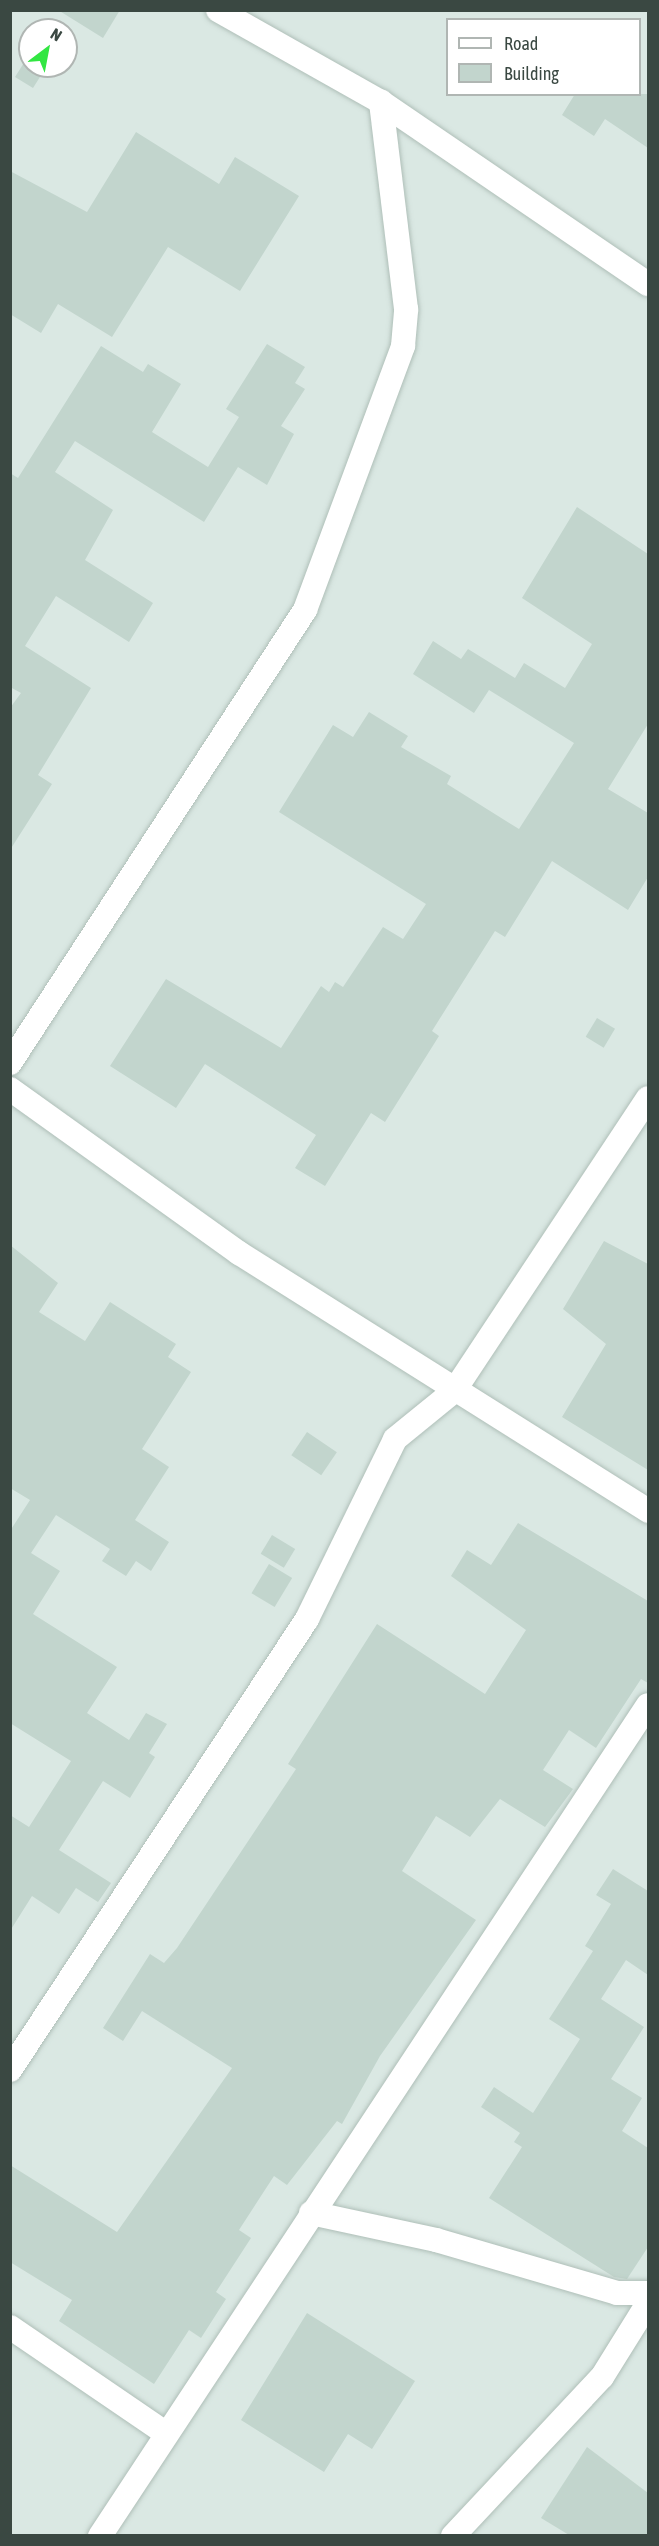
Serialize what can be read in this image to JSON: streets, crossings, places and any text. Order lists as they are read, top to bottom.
{
  "legend": ["Road", "Building"],
  "north": "top right"
}
